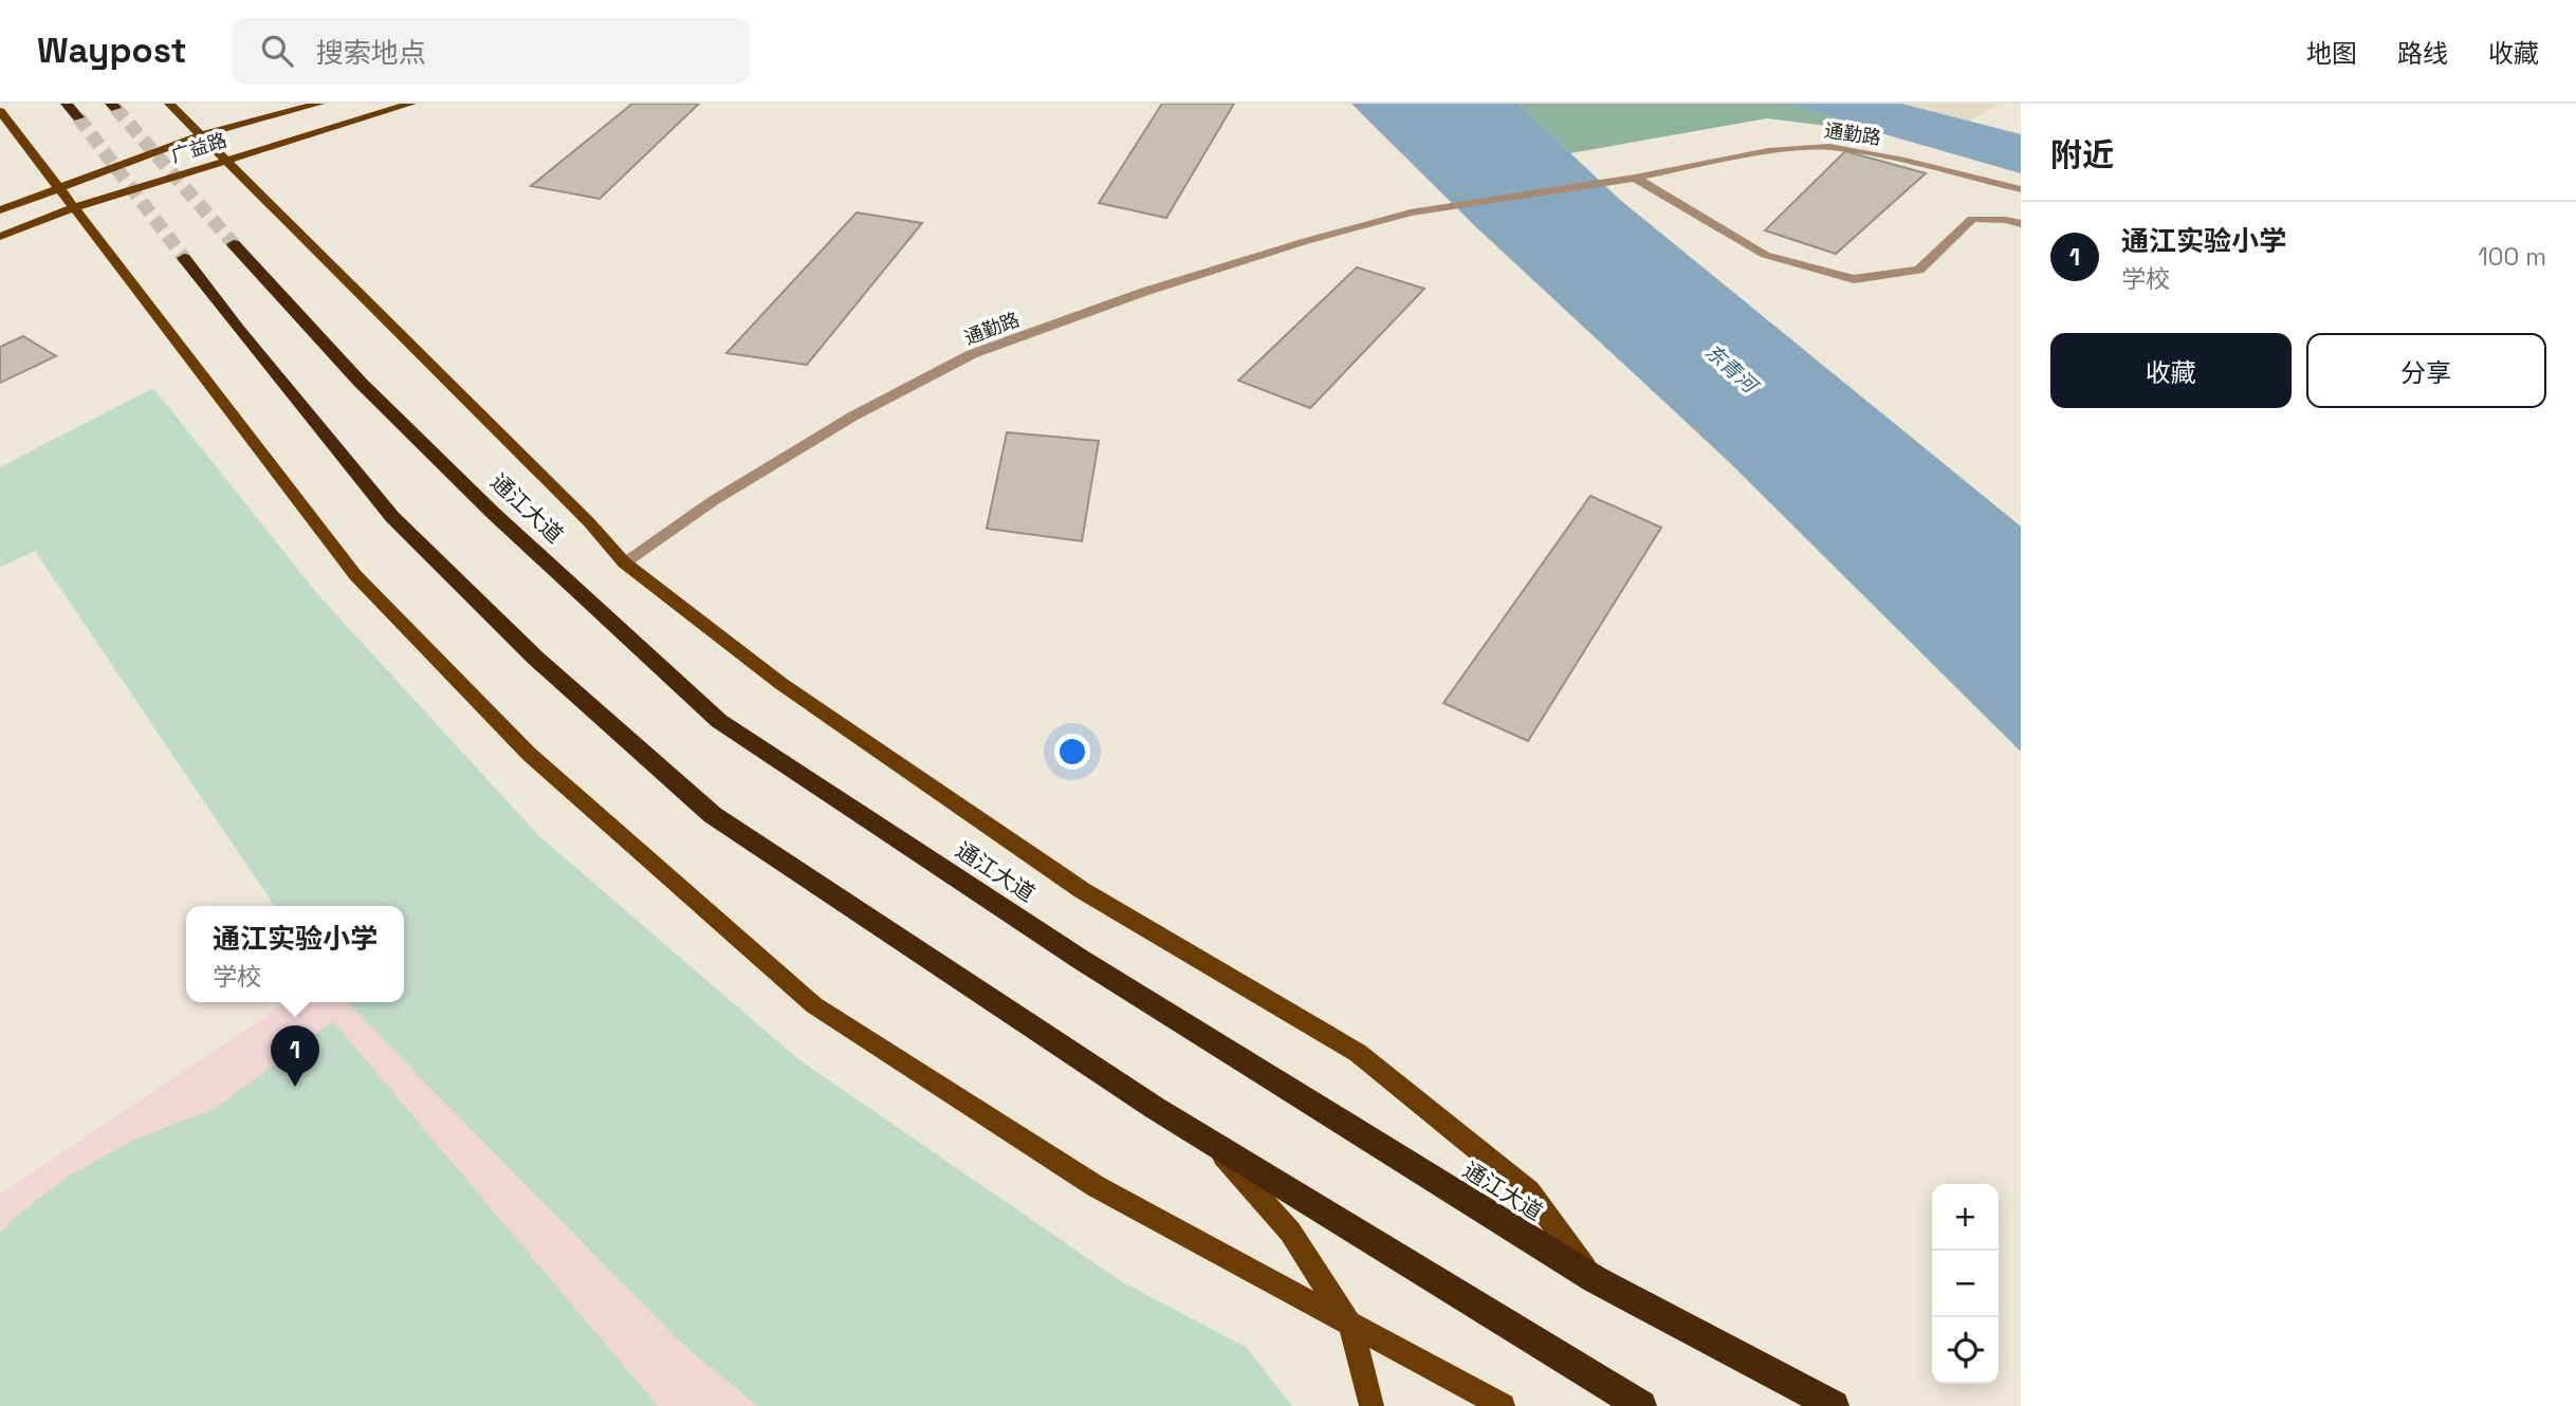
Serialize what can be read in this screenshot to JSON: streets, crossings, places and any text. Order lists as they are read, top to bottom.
{
  "streets": {
    "highway": ["通江大道"],
    "main road": ["广益路"],
    "street": ["通勤路"]
  },
  "water": ["东青河"],
  "page": {
    "header": "Waypost",
    "search": "搜索地点",
    "nav": ["地图", "路线", "收藏"],
    "heading": "附近",
    "list": [
      {
        "mark": "1",
        "name": "通江实验小学",
        "note": "学校",
        "value": "100 m"
      }
    ],
    "buttons": ["收藏", "分享"],
    "popup": ["通江实验小学", "学校"],
    "pins": "1",
    "map_buttons": ["+", "−"]
  }
}
